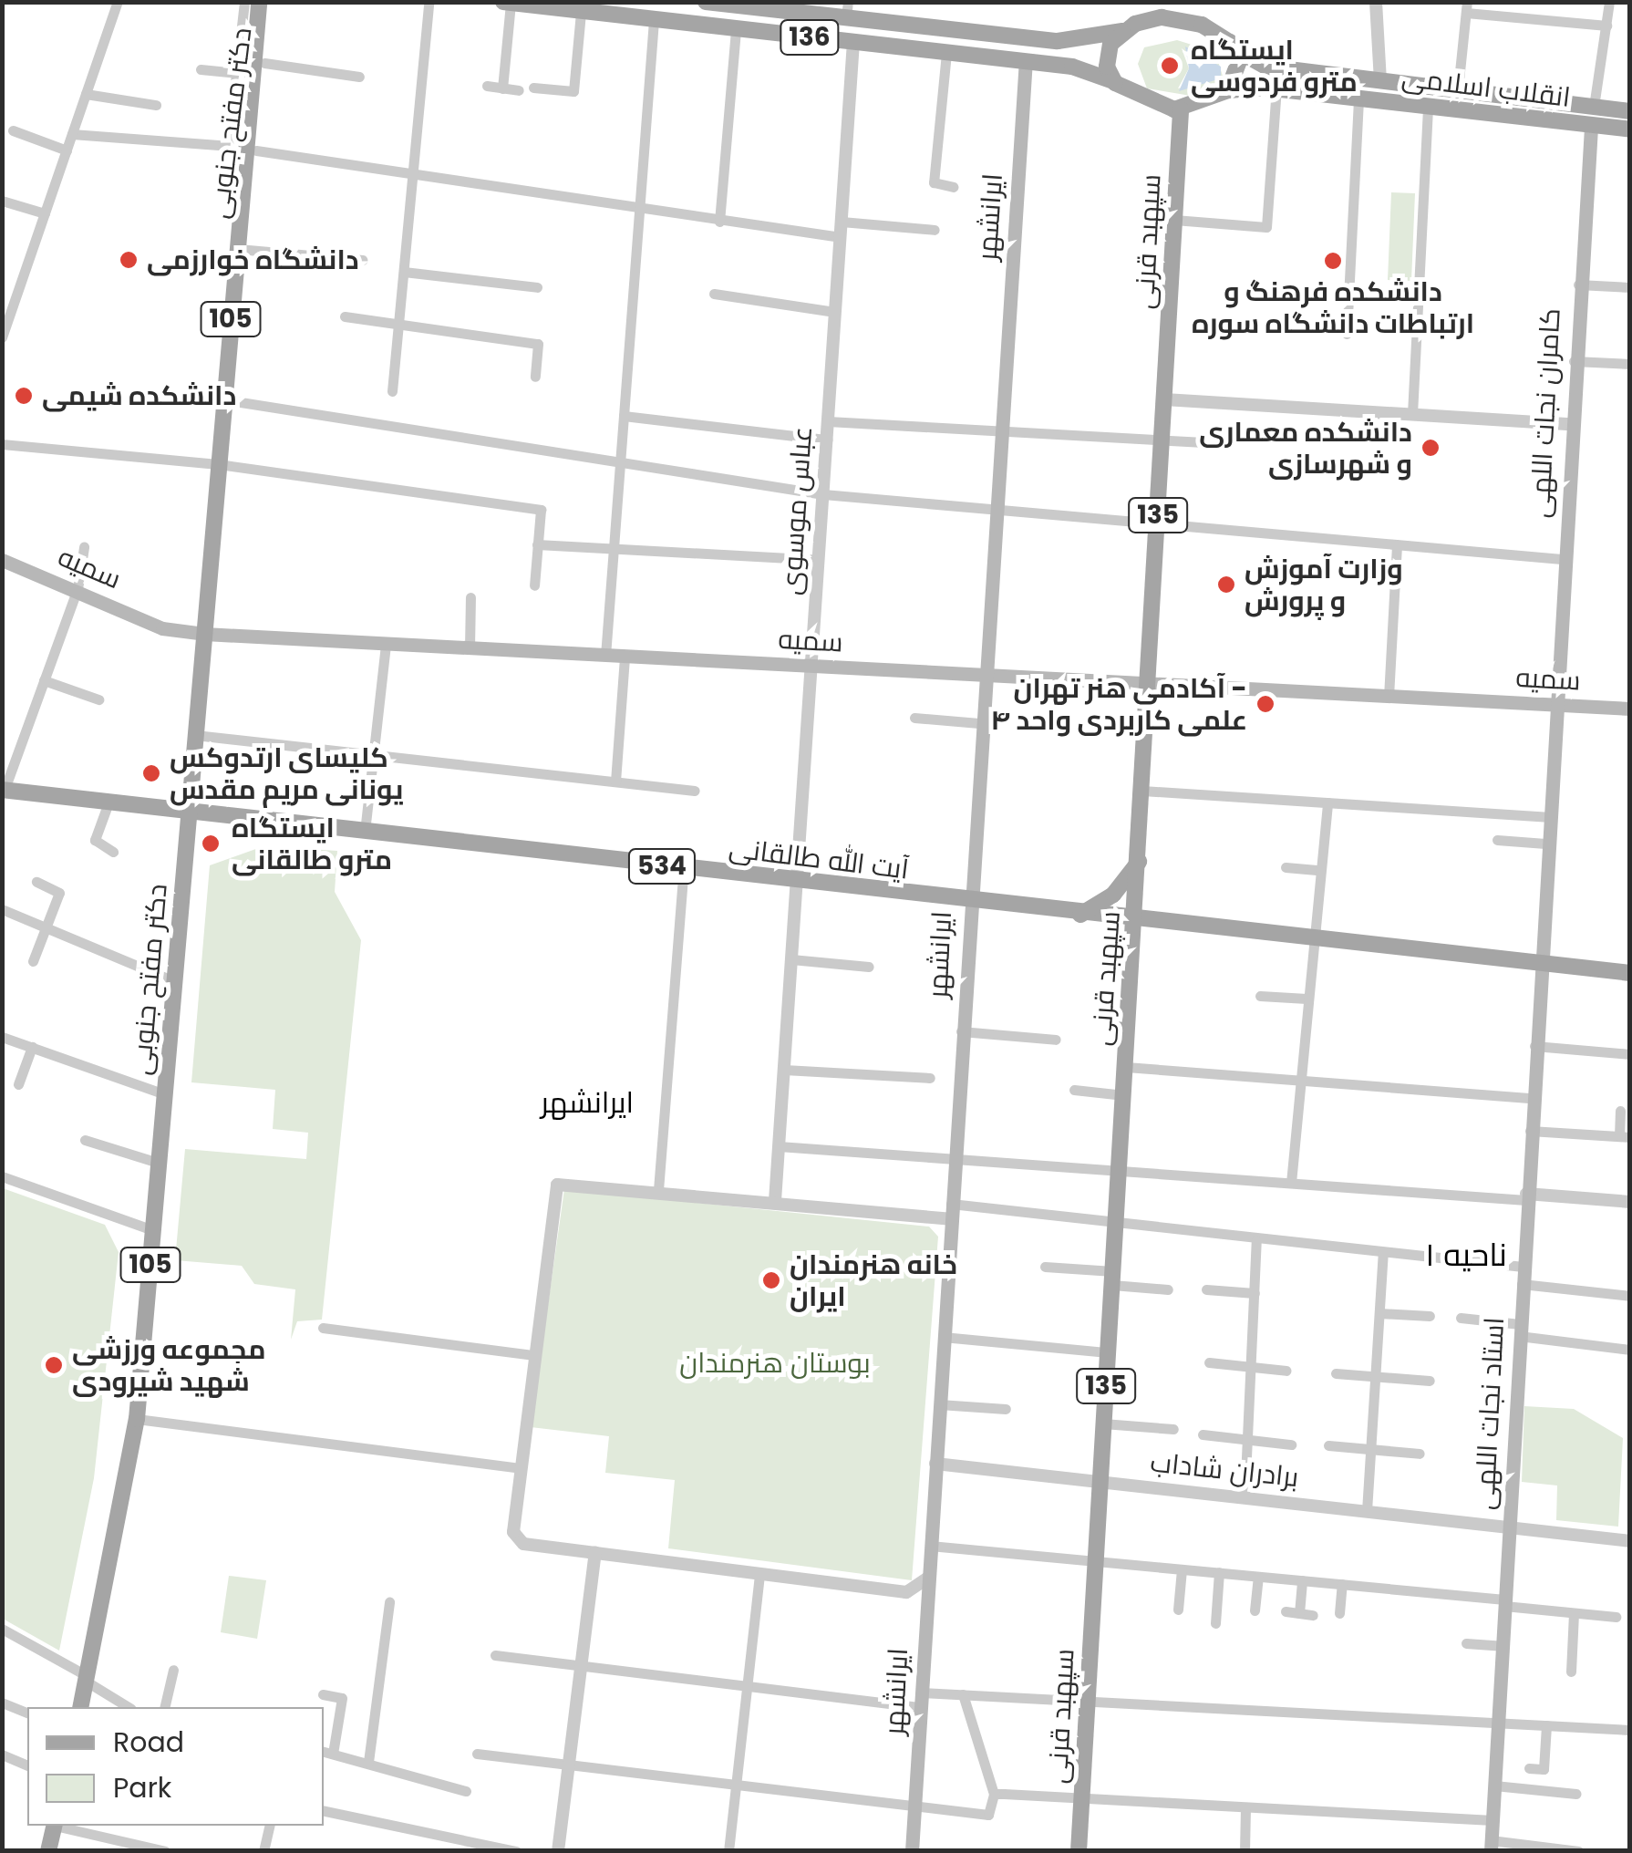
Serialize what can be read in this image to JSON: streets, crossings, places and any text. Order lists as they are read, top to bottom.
{
  "streets": {
    "main road": [
      "136",
      "انقلاب اسلامی",
      "دکتر مفتح جنوبی",
      "ایرانشهر",
      "سپهبد قرنی",
      "105",
      "کامران نجات اللهی",
      "135",
      "سمیه",
      "آیت الله طالقانی",
      "534",
      "استاد نجات اللهی"
    ],
    "street": ["عباس موسوی", "برادران شاداب"]
  },
  "crossings": [
    ["136", "انقلاب اسلامی"],
    ["136", "ایرانشهر"],
    ["136", "سپهبد قرنی"],
    ["136", "عباس موسوی"],
    ["انقلاب اسلامی", "سپهبد قرنی"],
    ["انقلاب اسلامی", "کامران نجات اللهی"],
    ["دکتر مفتح جنوبی", "سمیه"],
    ["دکتر مفتح جنوبی", "آیت الله طالقانی"],
    ["ایرانشهر", "سمیه"],
    ["ایرانشهر", "آیت الله طالقانی"],
    ["ایرانشهر", "برادران شاداب"],
    ["سپهبد قرنی", "سمیه"],
    ["سپهبد قرنی", "آیت الله طالقانی"],
    ["سپهبد قرنی", "برادران شاداب"],
    ["کامران نجات اللهی", "سمیه"],
    ["کامران نجات اللهی", "استاد نجات اللهی"],
    ["عباس موسوی", "سمیه"],
    ["عباس موسوی", "آیت الله طالقانی"],
    ["سمیه", "استاد نجات اللهی"],
    ["آیت الله طالقانی", "استاد نجات اللهی"],
    ["استاد نجات اللهی", "برادران شاداب"]
  ],
  "districts": ["ایرانشهر", "ناحیه ۱"],
  "parks": ["بوستان هنرمندان"],
  "places": [
    "ایستگاه مترو فردوسی",
    "دانشگاه خوارزمی",
    "دانشکده فرهنگ و ارتباطات دانشگاه سوره",
    "دانشکده شیمی",
    "دانشکده معماری و شهرسازی",
    "وزارت آموزش و پرورش",
    "آکادمی هنر تهران - علمی کاربردی واحد ۴",
    "کلیسای ارتدوکس یونانی مریم مقدس",
    "ایستگاه مترو طالقانی",
    "خانه هنرمندان ایران",
    "مجموعه ورزشی شهید شیرودی"
  ],
  "legend": ["Road", "Park"]
}
